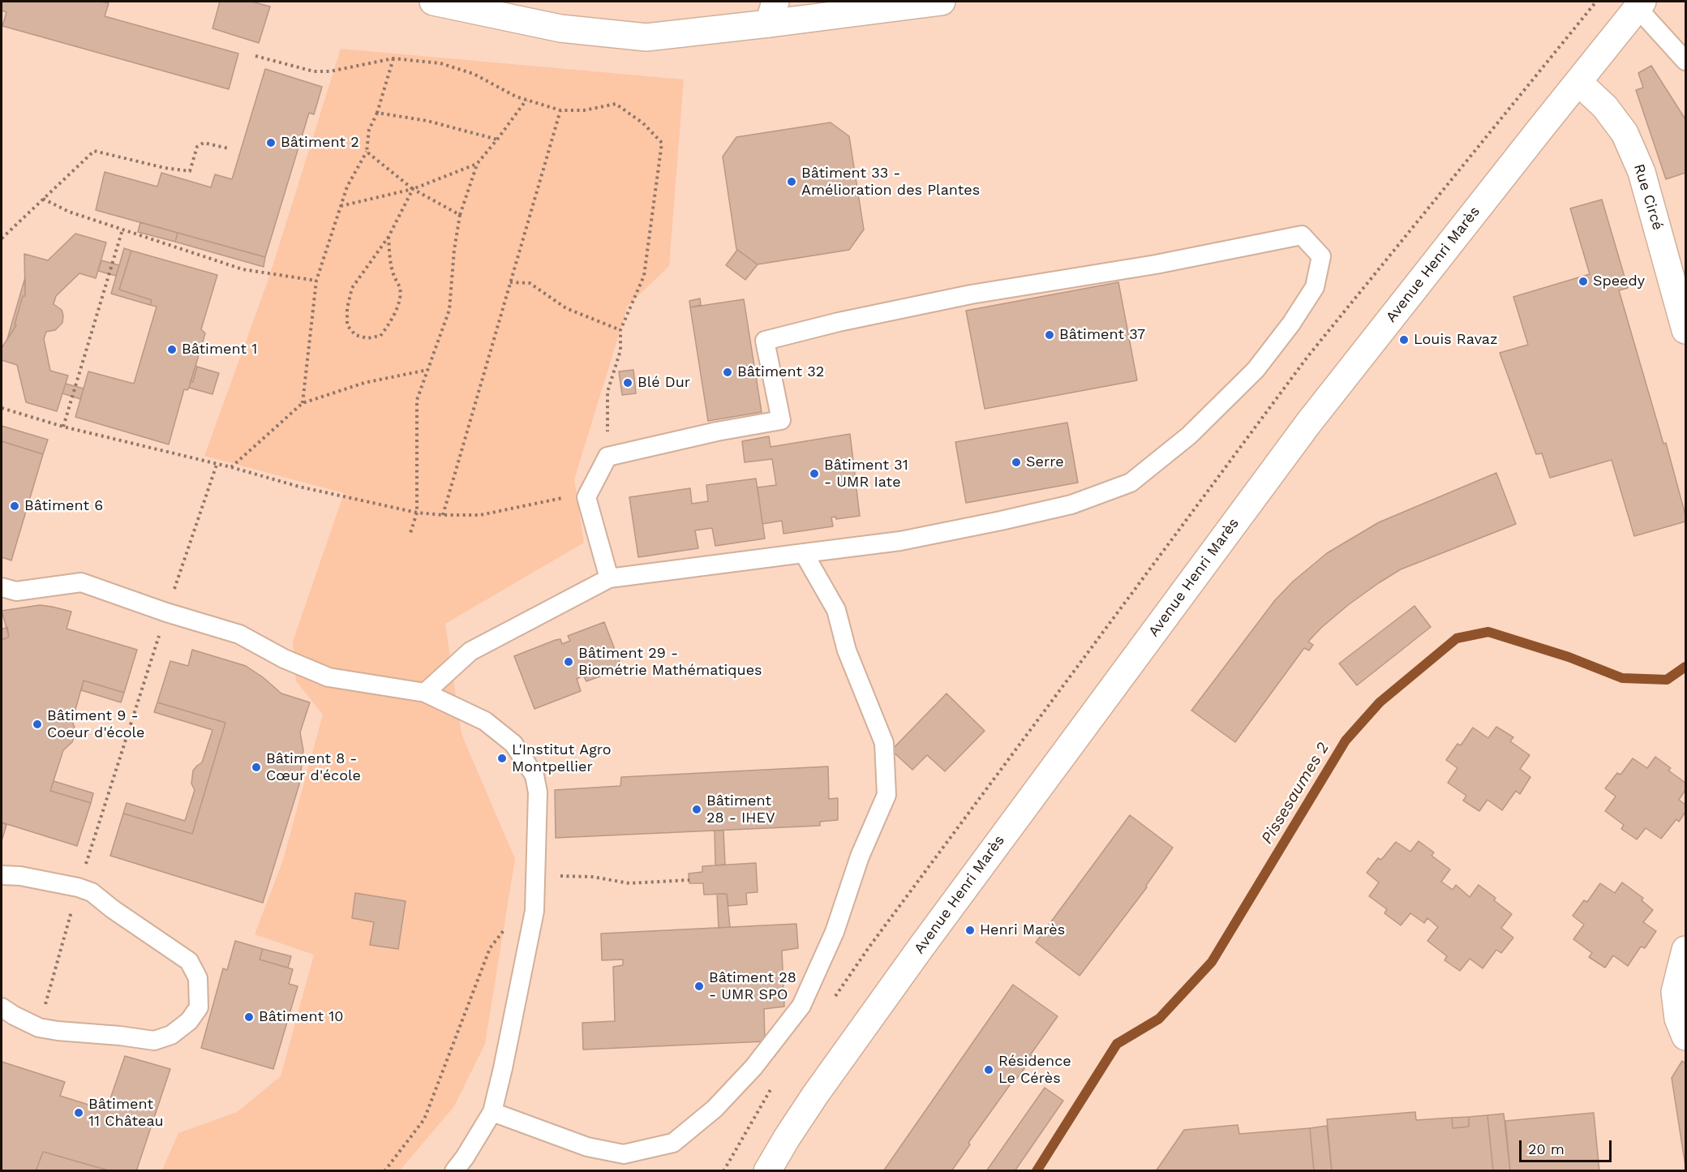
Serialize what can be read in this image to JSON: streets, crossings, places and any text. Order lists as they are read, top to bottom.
{
  "streets": {
    "main road": ["Rue Circé", "Avenue Henri Marès"]
  },
  "crossings": [
    ["Rue Circé", "Avenue Henri Marès"]
  ],
  "water": ["Pissesaumes 2"],
  "places": [
    "Bâtiment 2",
    "Bâtiment 33 - Amélioration des Plantes",
    "Speedy",
    "Bâtiment 37",
    "Louis Ravaz",
    "Bâtiment 1",
    "Bâtiment 32",
    "Blé Dur",
    "Serre",
    "Bâtiment 31 - UMR Iate",
    "Bâtiment 6",
    "Bâtiment 29 - Biométrie Mathématiques",
    "Bâtiment 9 - Coeur d'école",
    "L'Institut Agro Montpellier",
    "Bâtiment 8 - Cœur d'école",
    "Bâtiment 28 - IHEV",
    "Henri Marès",
    "Bâtiment 28 - UMR SPO",
    "Bâtiment 10",
    "Résidence Le Cérès",
    "Bâtiment 11 Château"
  ],
  "scale_bar": "20 m"
}
